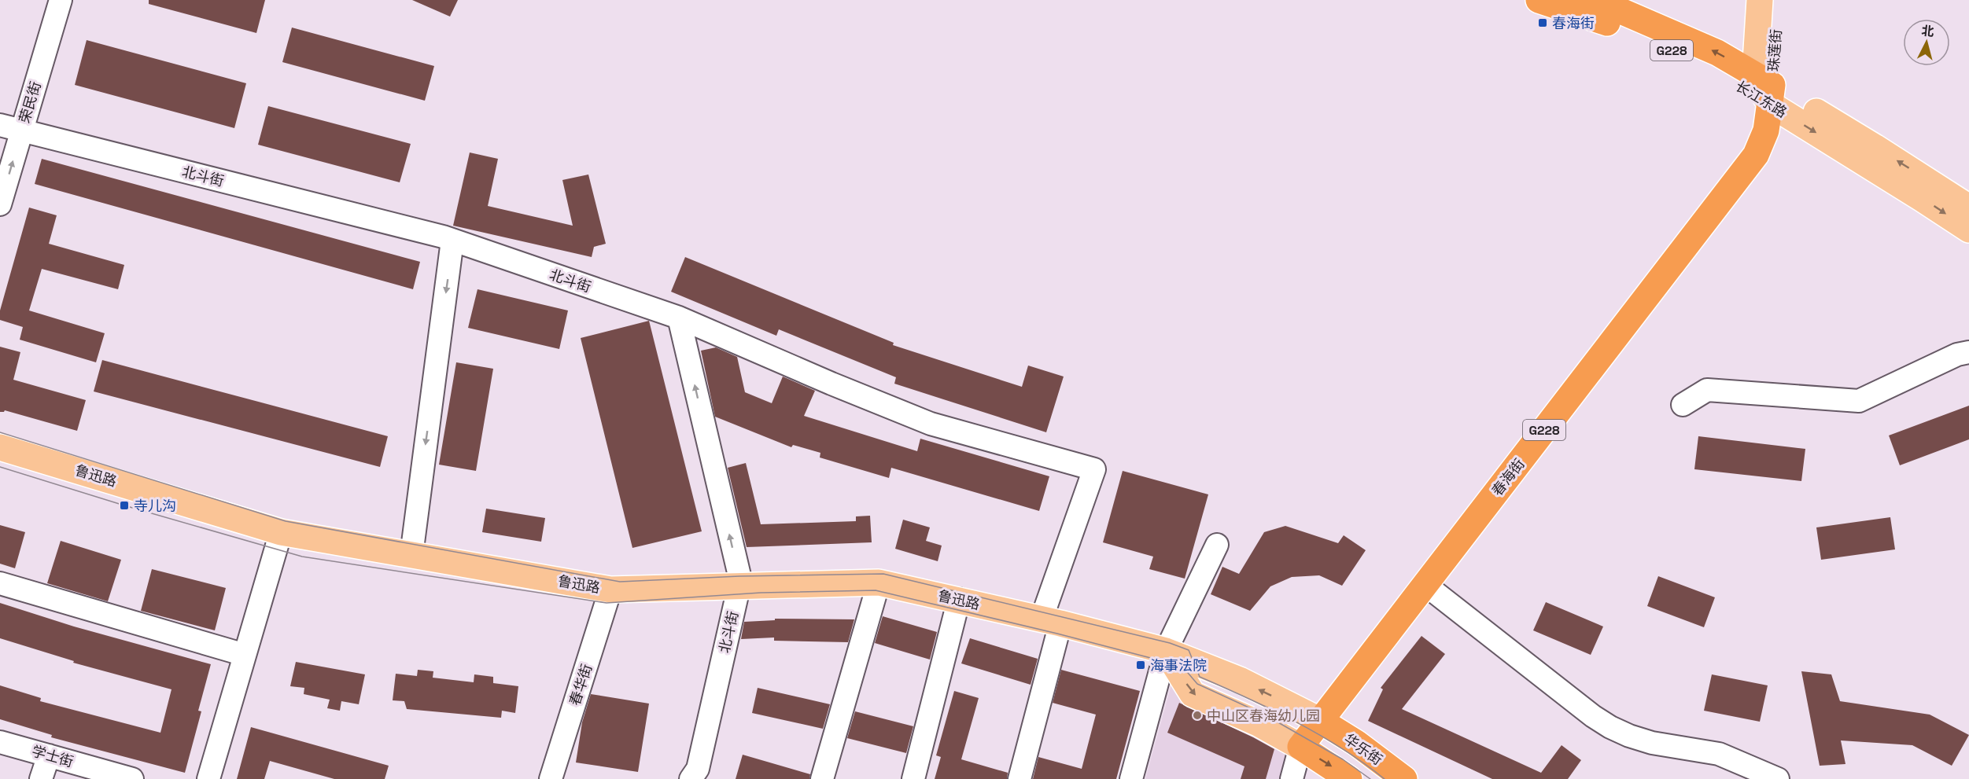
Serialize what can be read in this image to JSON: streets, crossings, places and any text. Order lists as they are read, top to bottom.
{
  "streets": {
    "highway": [
      "G228",
      "长江东路",
      "春海街",
      "华乐街"
    ],
    "main road": ["珠莲街", "鲁迅路"],
    "street": [
      "荣民街",
      "北斗街",
      "春华街",
      "学士街"
    ]
  },
  "crossings": [
    ["珠莲街", "长江东路"],
    ["珠莲街", "春海街"],
    ["长江东路", "春海街"],
    ["荣民街", "北斗街"],
    ["北斗街", "鲁迅路"],
    ["鲁迅路", "春海街"],
    ["鲁迅路", "春华街"],
    ["鲁迅路", "华乐街"],
    ["春海街", "华乐街"]
  ],
  "one_way": ["荣民街"],
  "places": {
    "transit": ["春海街", "寺儿沟", "海事法院"],
    "other": ["中山区春海幼儿园"]
  },
  "north": "top"
}
